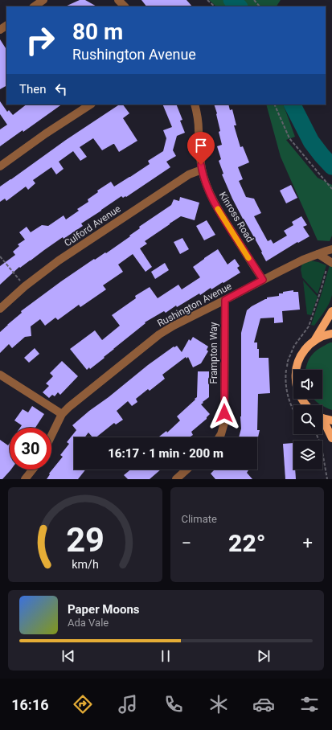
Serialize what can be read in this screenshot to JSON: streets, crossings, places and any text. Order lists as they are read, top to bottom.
{
  "streets": {
    "street": [
      "Kinross Road",
      "Culford Avenue",
      "Rushington Avenue",
      "Frampton Way"
    ]
  },
  "crossings": [
    ["Kinross Road", "Culford Avenue"],
    ["Kinross Road", "Rushington Avenue"],
    ["Rushington Avenue", "Frampton Way"]
  ],
  "page": {
    "turn": ["80 m", "Rushington Avenue"],
    "then": "Then",
    "limit": "30",
    "trip": "16:17 · 1 min · 200 m",
    "tile": "Climate",
    "heat": ["−", "22°", "+"],
    "song": ["Paper Moons", "Ada Vale"],
    "tabs": "16:16",
    "gauge": ["29", "km/h"]
  }
}
